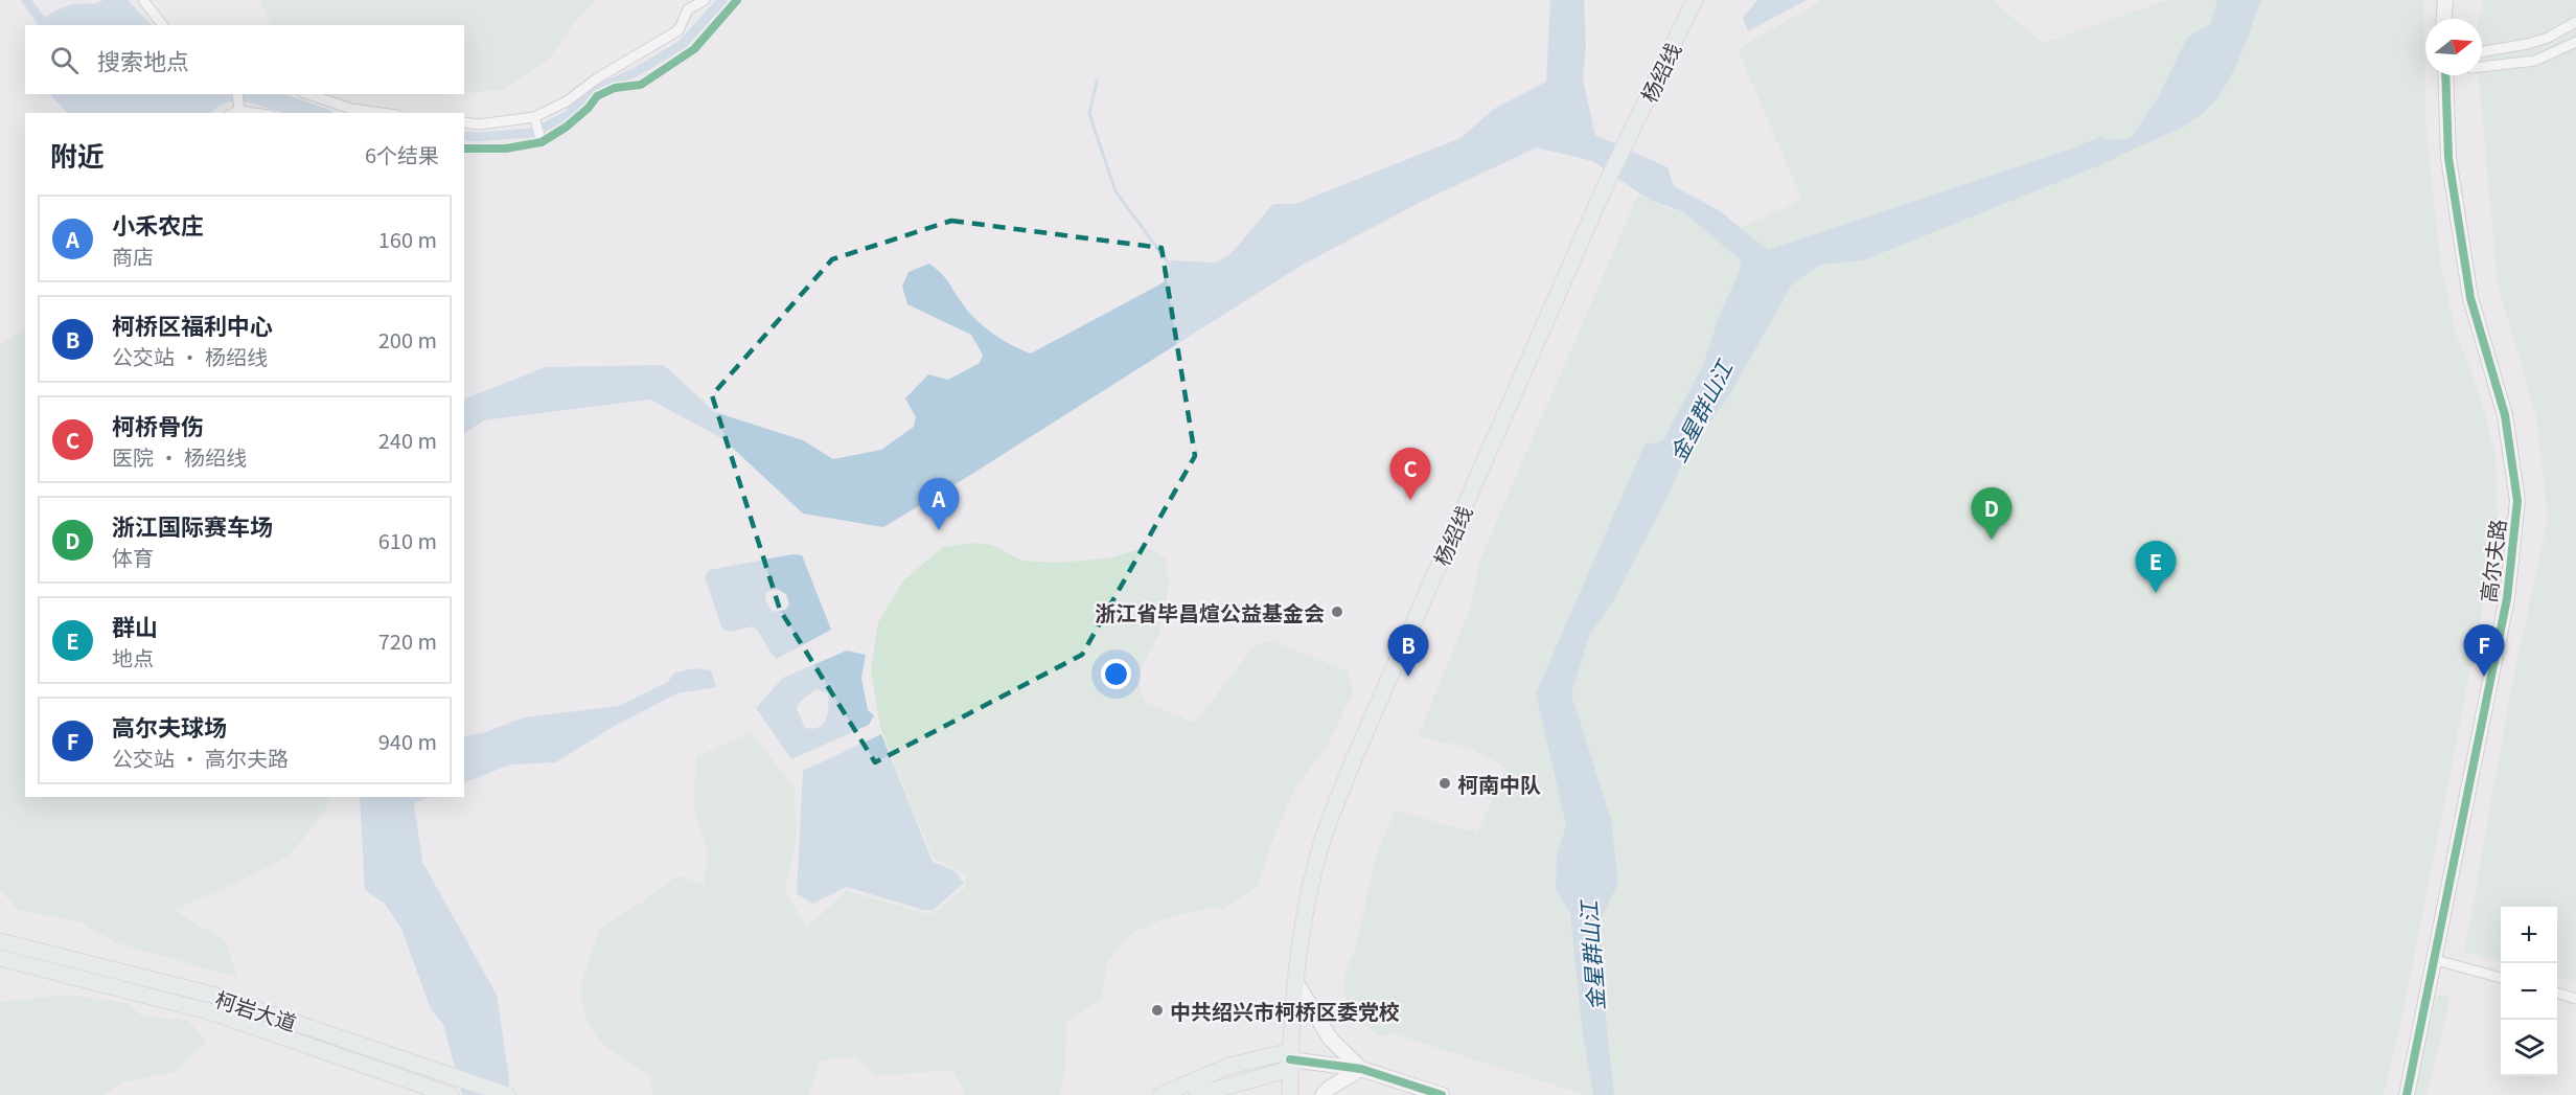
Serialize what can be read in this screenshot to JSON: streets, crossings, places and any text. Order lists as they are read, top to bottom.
{
  "streets": {
    "main road": ["杨绍线", "柯岩大道"],
    "street": ["高尔夫路"]
  },
  "water": ["金星群山江"],
  "places": ["浙江省毕昌煊公益基金会", "柯南中队", "中共绍兴市柯桥区委党校"],
  "north": "right",
  "page": {
    "search": "搜索地点",
    "heading": ["附近", "6个结果"],
    "list": [
      {
        "mark": "A",
        "name": "小禾农庄",
        "note": "商店",
        "value": "160 m"
      },
      {
        "mark": "B",
        "name": "柯桥区福利中心",
        "note": "公交站 · 杨绍线",
        "value": "200 m"
      },
      {
        "mark": "C",
        "name": "柯桥骨伤",
        "note": "医院 · 杨绍线",
        "value": "240 m"
      },
      {
        "mark": "D",
        "name": "浙江国际赛车场",
        "note": "体育",
        "value": "610 m"
      },
      {
        "mark": "E",
        "name": "群山",
        "note": "地点",
        "value": "720 m"
      },
      {
        "mark": "F",
        "name": "高尔夫球场",
        "note": "公交站 · 高尔夫路",
        "value": "940 m"
      }
    ],
    "pins": [
      "C",
      "A",
      "D",
      "E",
      "B",
      "F"
    ],
    "map_buttons": ["+", "−"]
  }
}
